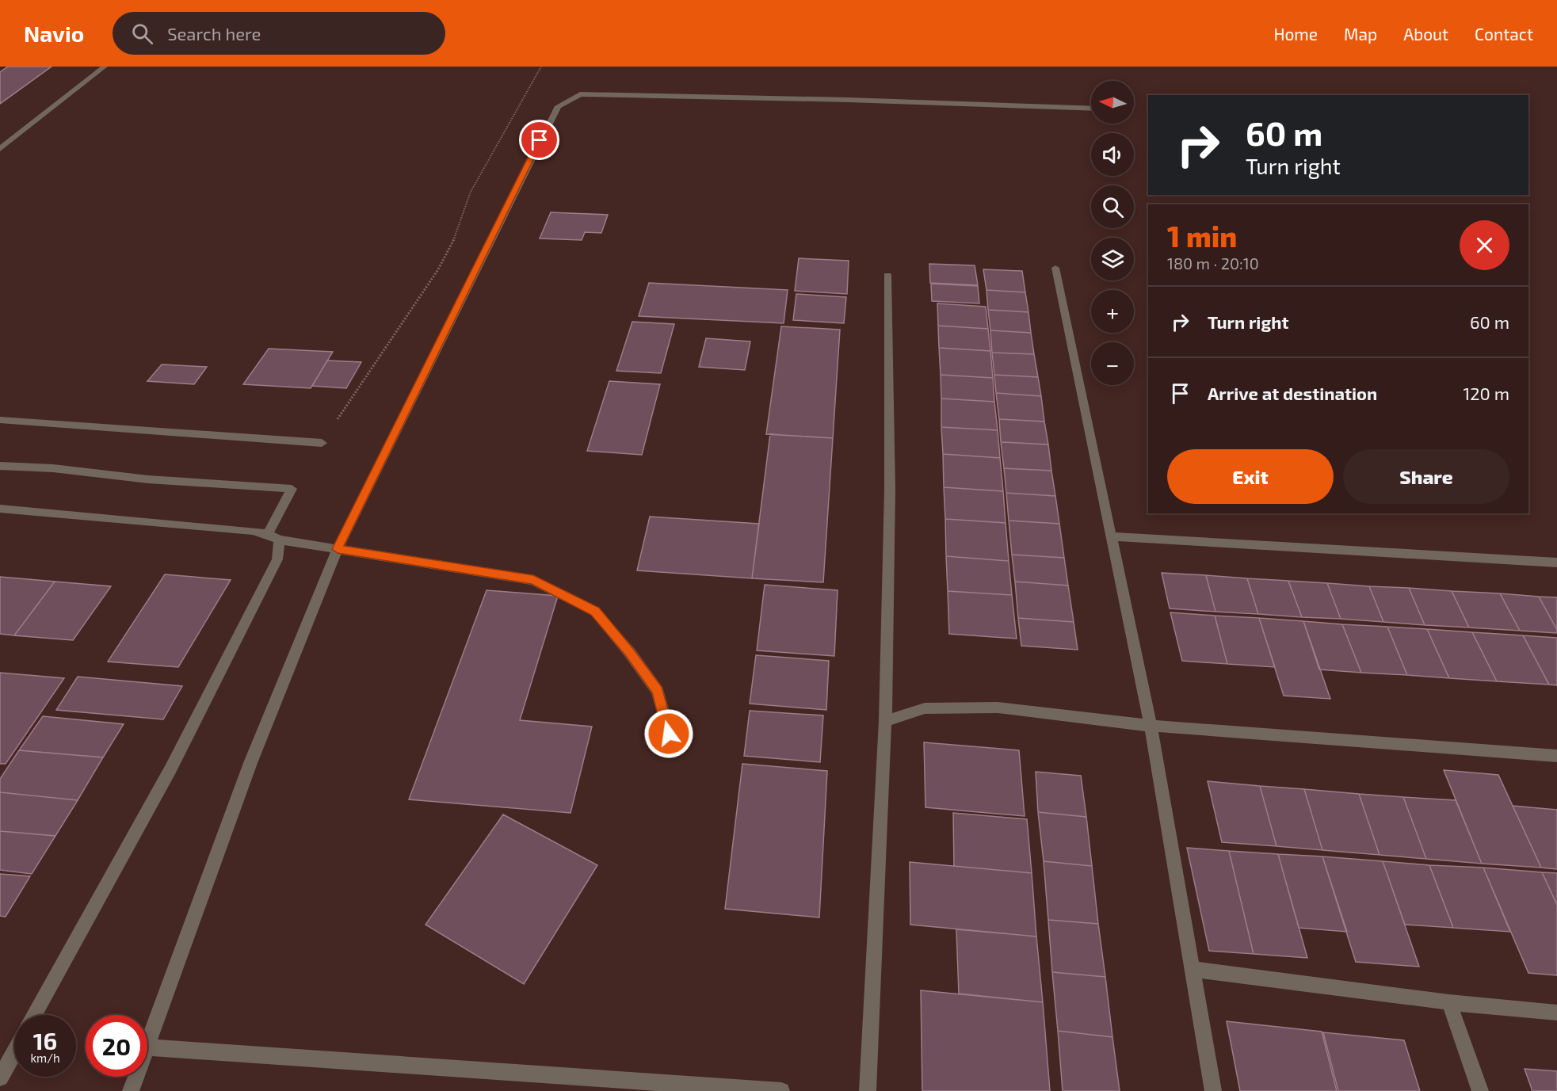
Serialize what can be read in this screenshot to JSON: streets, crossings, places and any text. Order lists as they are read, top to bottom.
{
  "north": "left",
  "page": {
    "header": "Navio",
    "search": "Search here",
    "nav": [
      "Home",
      "Map",
      "About",
      "Contact"
    ],
    "map_buttons": ["+", "−"],
    "turn": ["60 m", "Turn right"],
    "heading": ["1 min", "180 m · 20:10"],
    "list": [
      {
        "name": "Turn right",
        "value": "60 m"
      },
      {
        "name": "Arrive at destination",
        "value": "120 m"
      }
    ],
    "buttons": ["Exit", "Share"],
    "speed": "16 km/h",
    "limit": "20"
  }
}
